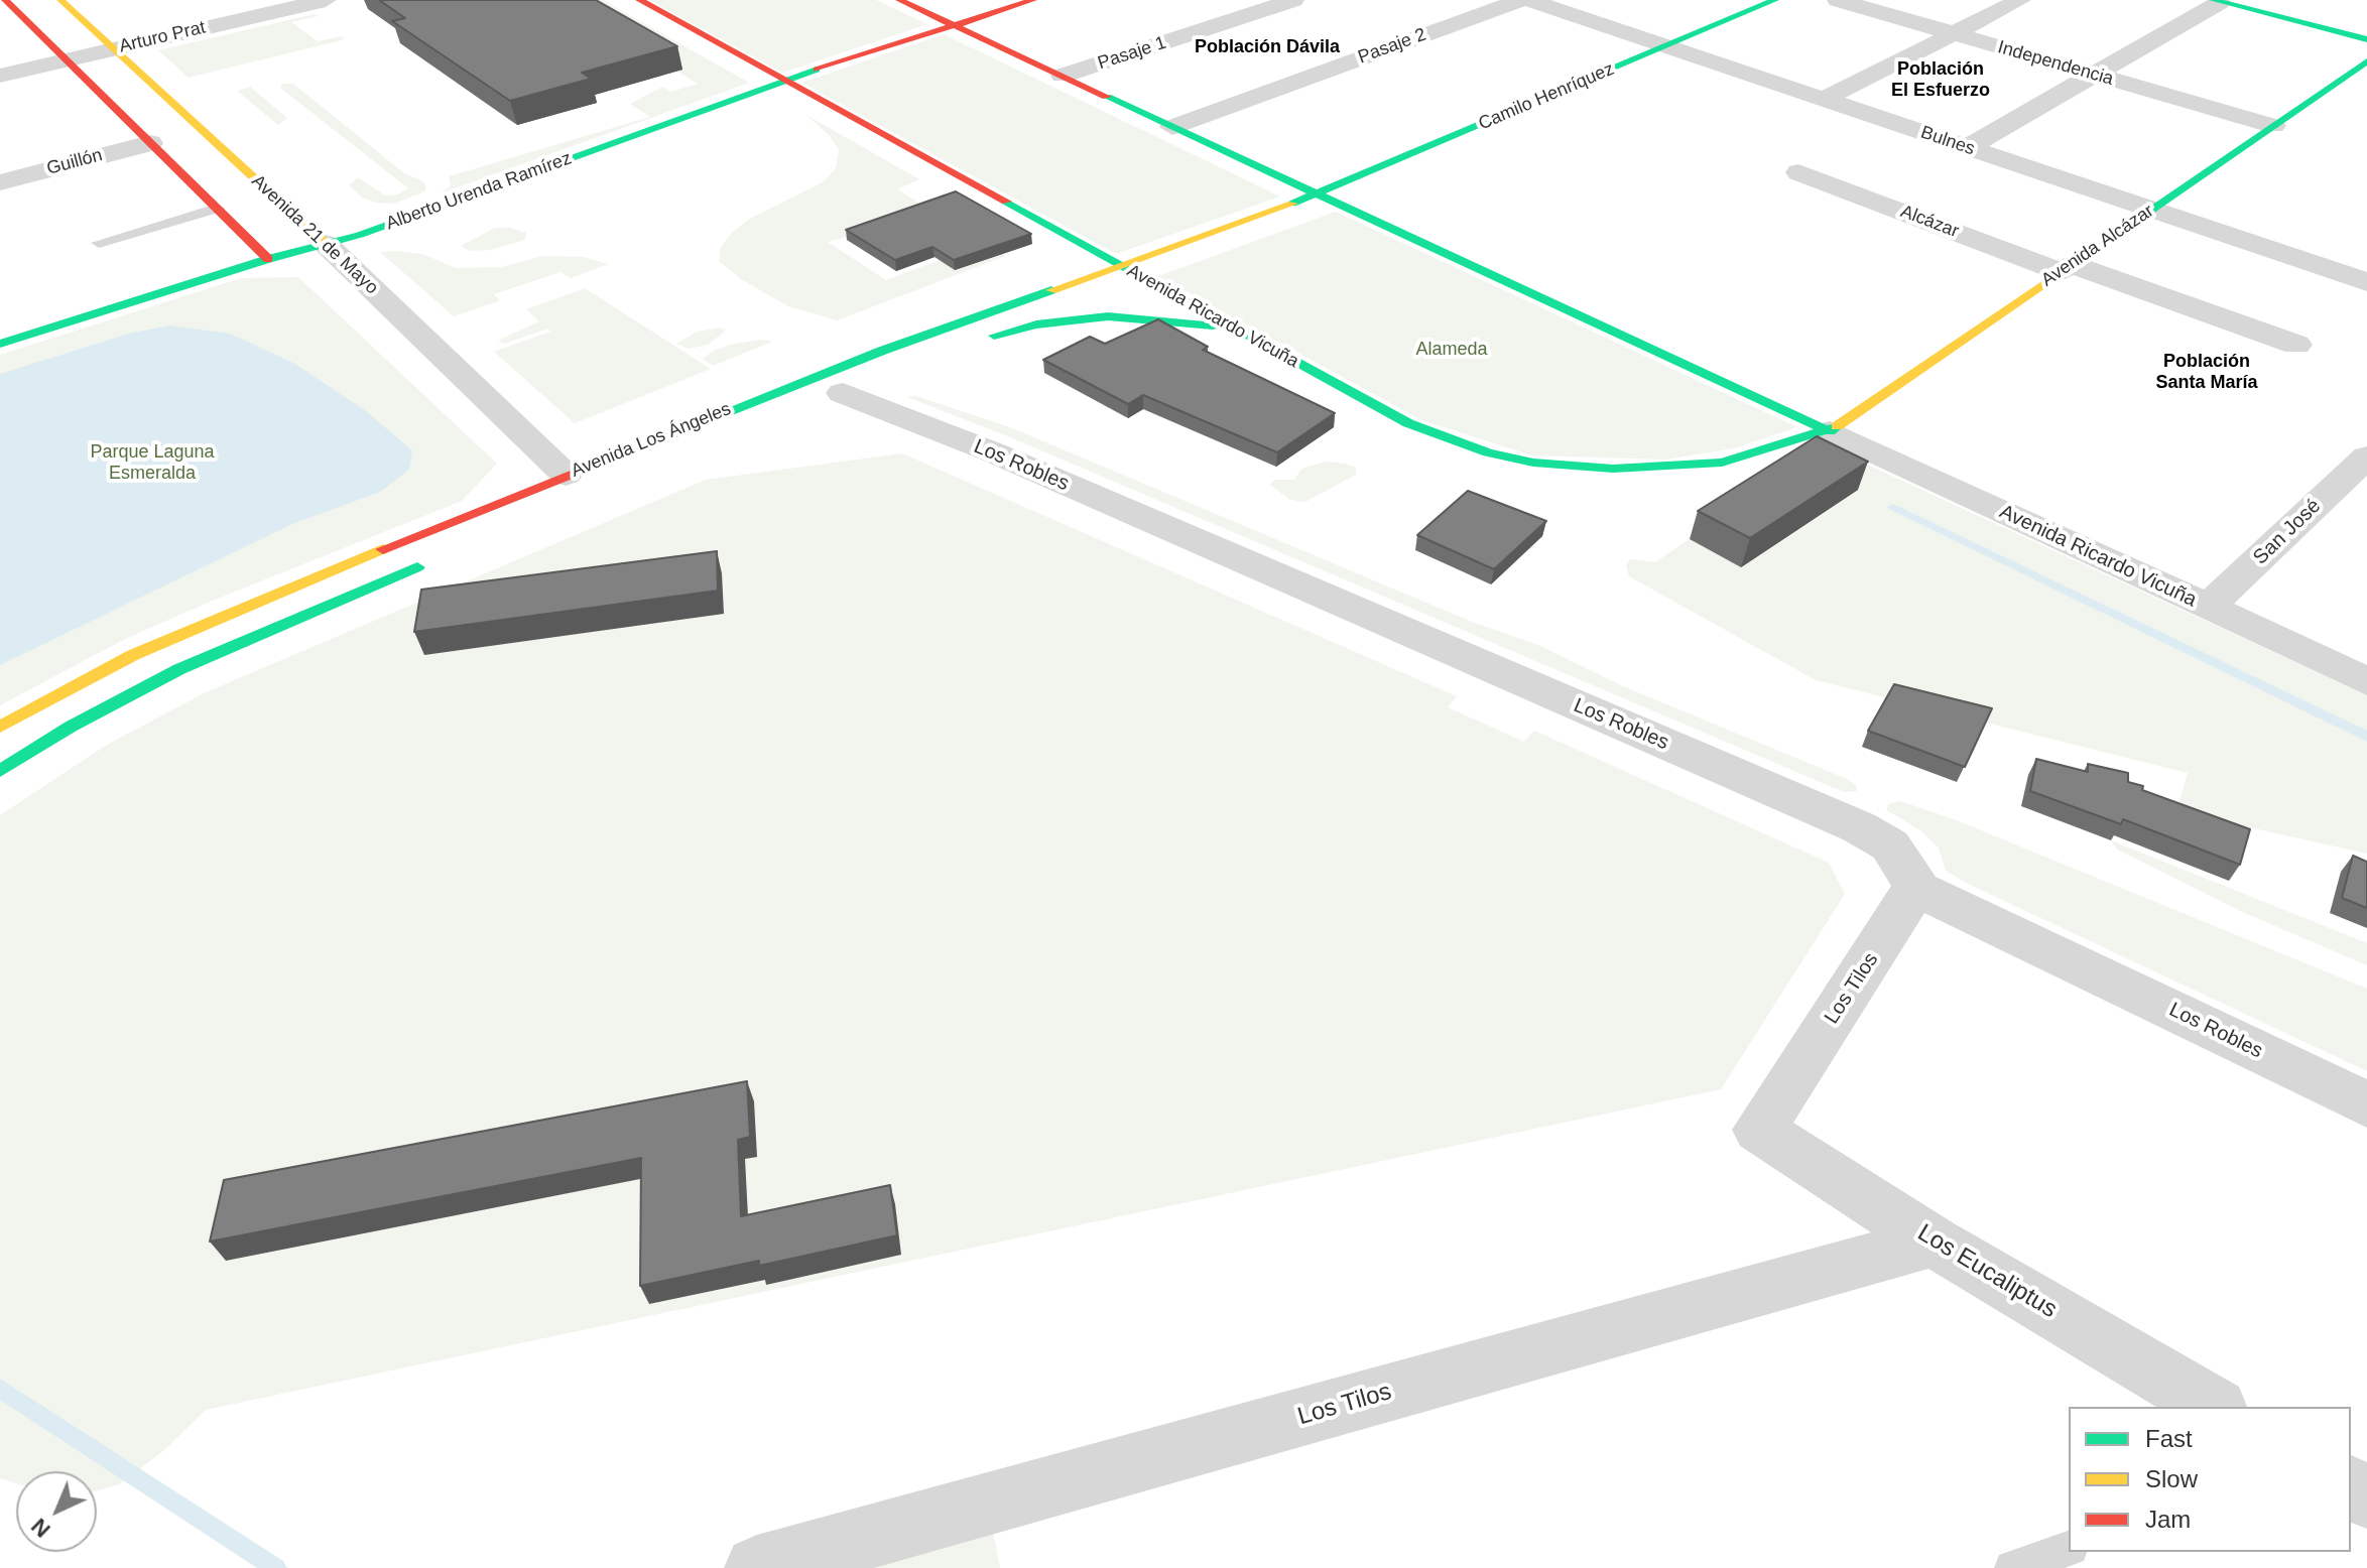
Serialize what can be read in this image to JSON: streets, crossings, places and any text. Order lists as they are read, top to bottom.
{
  "streets": {
    "main road": [
      "Camilo Henríquez",
      "Alberto Urenda Ramírez",
      "Avenida 21 de Mayo",
      "Avenida Alcázar",
      "Avenida Ricardo Vicuña",
      "Avenida Los Ángeles"
    ],
    "street": [
      "Arturo Prat",
      "Pasaje 2",
      "Pasaje 1",
      "Independencia",
      "Bulnes",
      "Guillón",
      "Alcázar",
      "Los Robles",
      "San José",
      "Los Tilos",
      "Los Eucaliptus"
    ]
  },
  "crossings": [
    ["Arturo Prat", "Avenida 21 de Mayo"],
    ["Pasaje 2", "Avenida Ricardo Vicuña"],
    ["Pasaje 1", "Avenida Ricardo Vicuña"],
    ["Independencia", "Avenida Alcázar"],
    ["Camilo Henríquez", "Bulnes"],
    ["Camilo Henríquez", "Avenida Ricardo Vicuña"],
    ["Camilo Henríquez", "Avenida Los Ángeles"],
    ["Bulnes", "Avenida Alcázar"],
    ["Alberto Urenda Ramírez", "Avenida 21 de Mayo"],
    ["Alberto Urenda Ramírez", "Avenida Ricardo Vicuña"],
    ["Alcázar", "Avenida Alcázar"],
    ["Avenida 21 de Mayo", "Avenida Los Ángeles"],
    ["Avenida Alcázar", "Avenida Ricardo Vicuña"],
    ["Avenida Ricardo Vicuña", "Avenida Los Ángeles"],
    ["Avenida Ricardo Vicuña", "San José"],
    ["Los Robles", "Los Tilos"],
    ["Los Tilos", "Los Eucaliptus"]
  ],
  "districts": ["Población Dávila", "Población El Esfuerzo", "Población Santa María"],
  "parks": ["Alameda", "Parque Laguna Esmeralda"],
  "legend": ["Fast", "Slow", "Jam"],
  "north": "bottom left"
}
